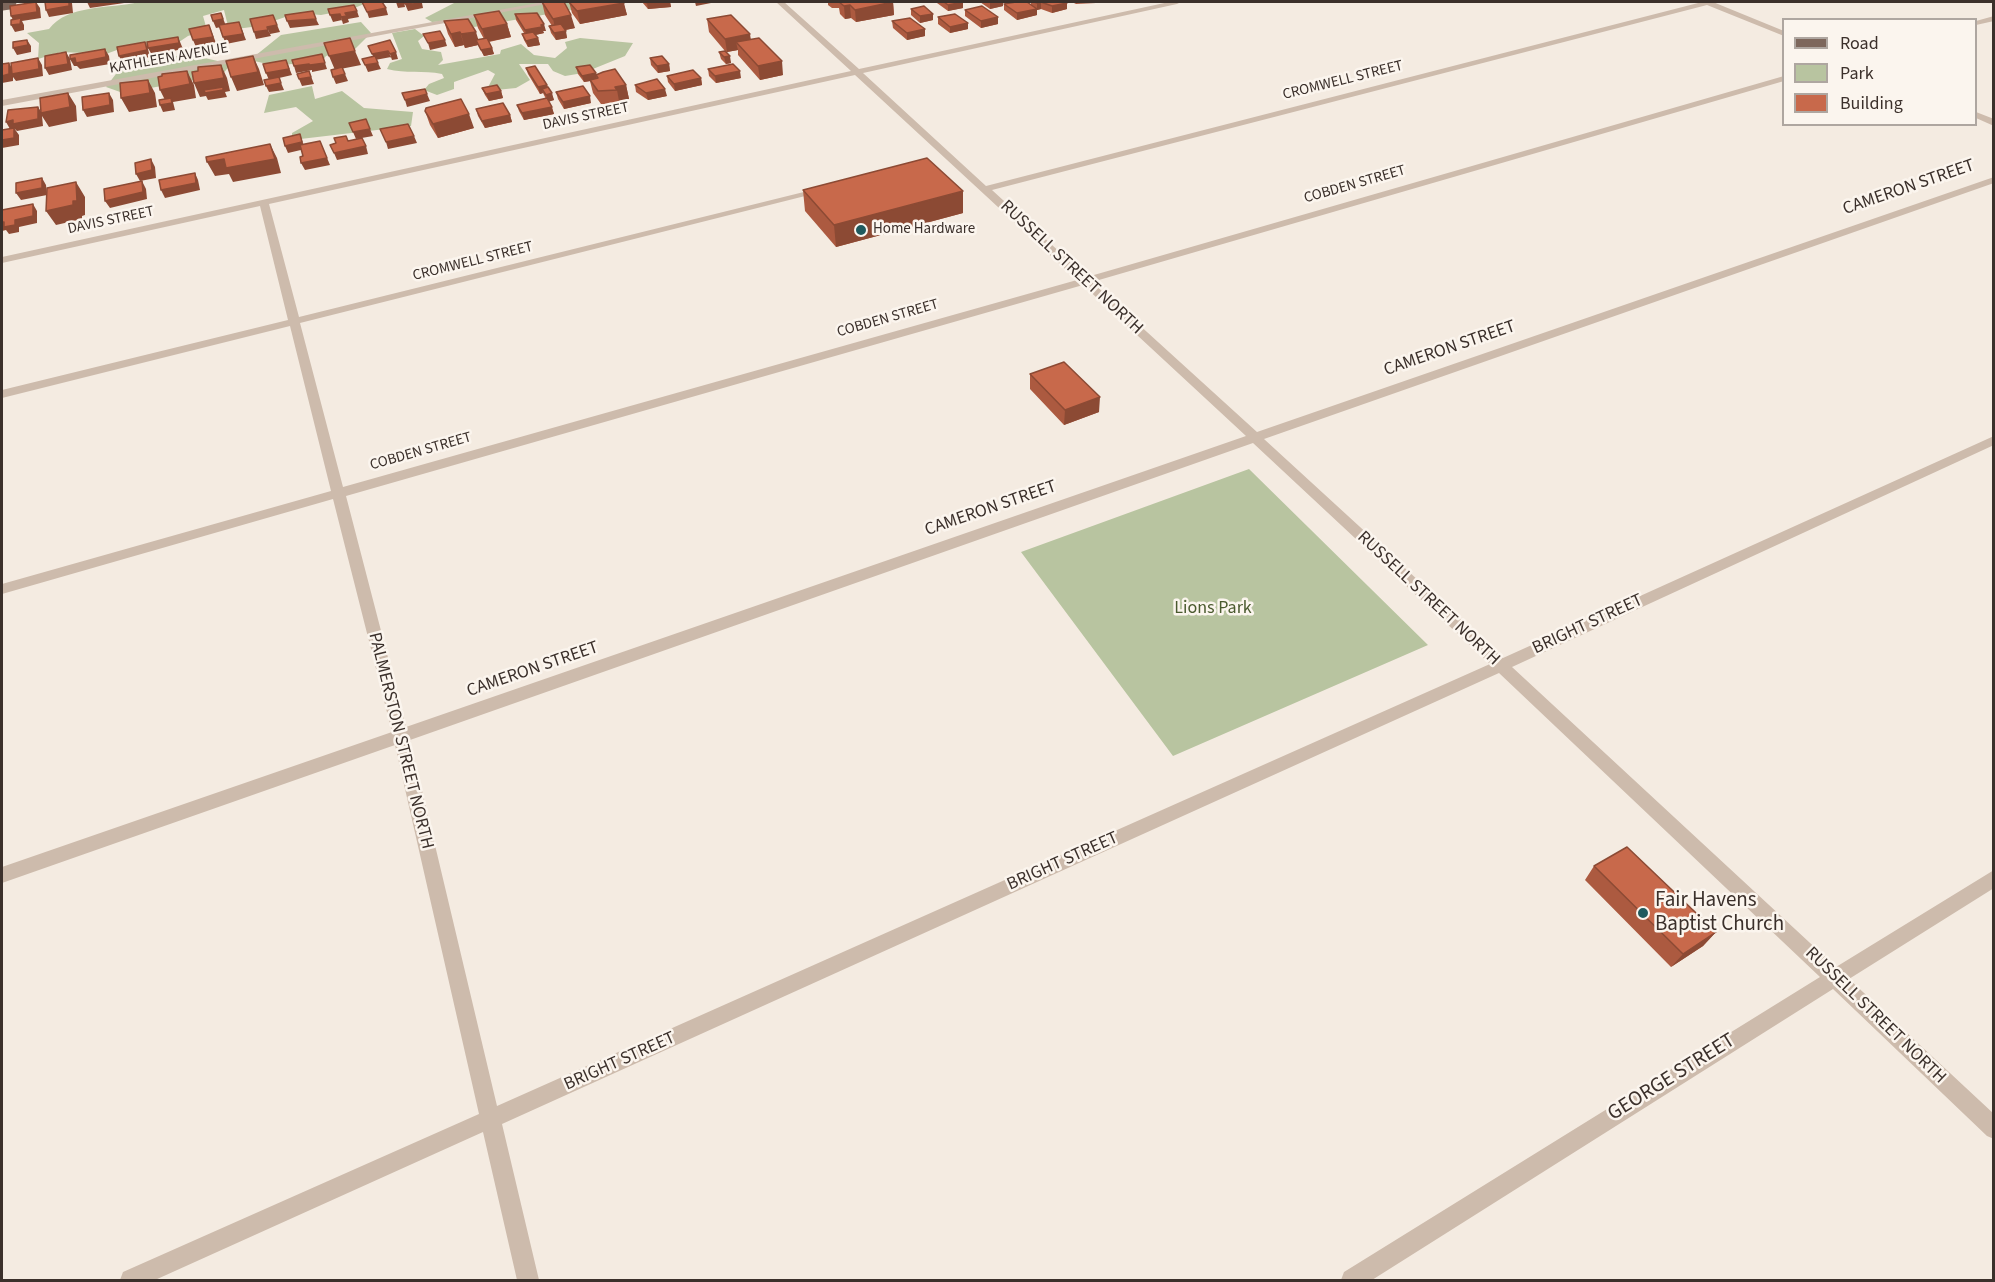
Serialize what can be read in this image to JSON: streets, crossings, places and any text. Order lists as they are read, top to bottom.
{
  "streets": {
    "street": [
      "KATHLEEN AVENUE",
      "CROMWELL STREET",
      "DAVIS STREET",
      "COBDEN STREET",
      "CAMERON STREET",
      "RUSSELL STREET NORTH",
      "BRIGHT STREET",
      "PALMERSTON STREET NORTH",
      "GEORGE STREET"
    ]
  },
  "crossings": [
    ["CROMWELL STREET", "RUSSELL STREET NORTH"],
    ["CROMWELL STREET", "PALMERSTON STREET NORTH"],
    ["DAVIS STREET", "RUSSELL STREET NORTH"],
    ["DAVIS STREET", "PALMERSTON STREET NORTH"],
    ["COBDEN STREET", "RUSSELL STREET NORTH"],
    ["COBDEN STREET", "PALMERSTON STREET NORTH"],
    ["CAMERON STREET", "RUSSELL STREET NORTH"],
    ["CAMERON STREET", "PALMERSTON STREET NORTH"],
    ["RUSSELL STREET NORTH", "BRIGHT STREET"],
    ["RUSSELL STREET NORTH", "GEORGE STREET"],
    ["BRIGHT STREET", "PALMERSTON STREET NORTH"]
  ],
  "parks": ["Lions Park"],
  "places": ["Home Hardware", "Fair Havens Baptist Church"],
  "legend": ["Road", "Park", "Building"]
}
